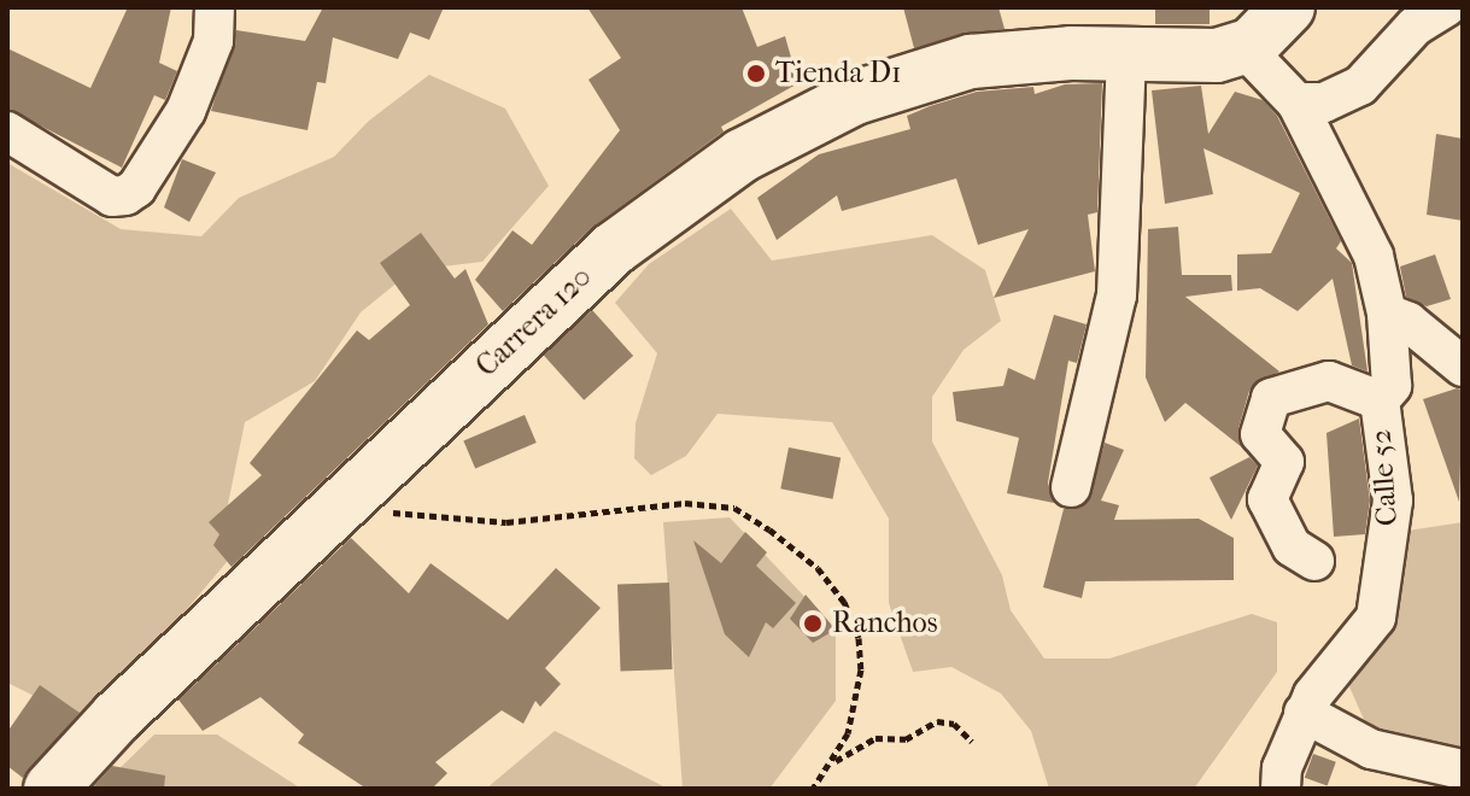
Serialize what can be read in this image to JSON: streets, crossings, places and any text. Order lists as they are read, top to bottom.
{
  "streets": {
    "street": ["Carrera 120", "Calle 52"]
  },
  "crossings": [
    ["Carrera 120", "Calle 52"]
  ],
  "places": ["Tienda D1", "Ranchos"]
}
